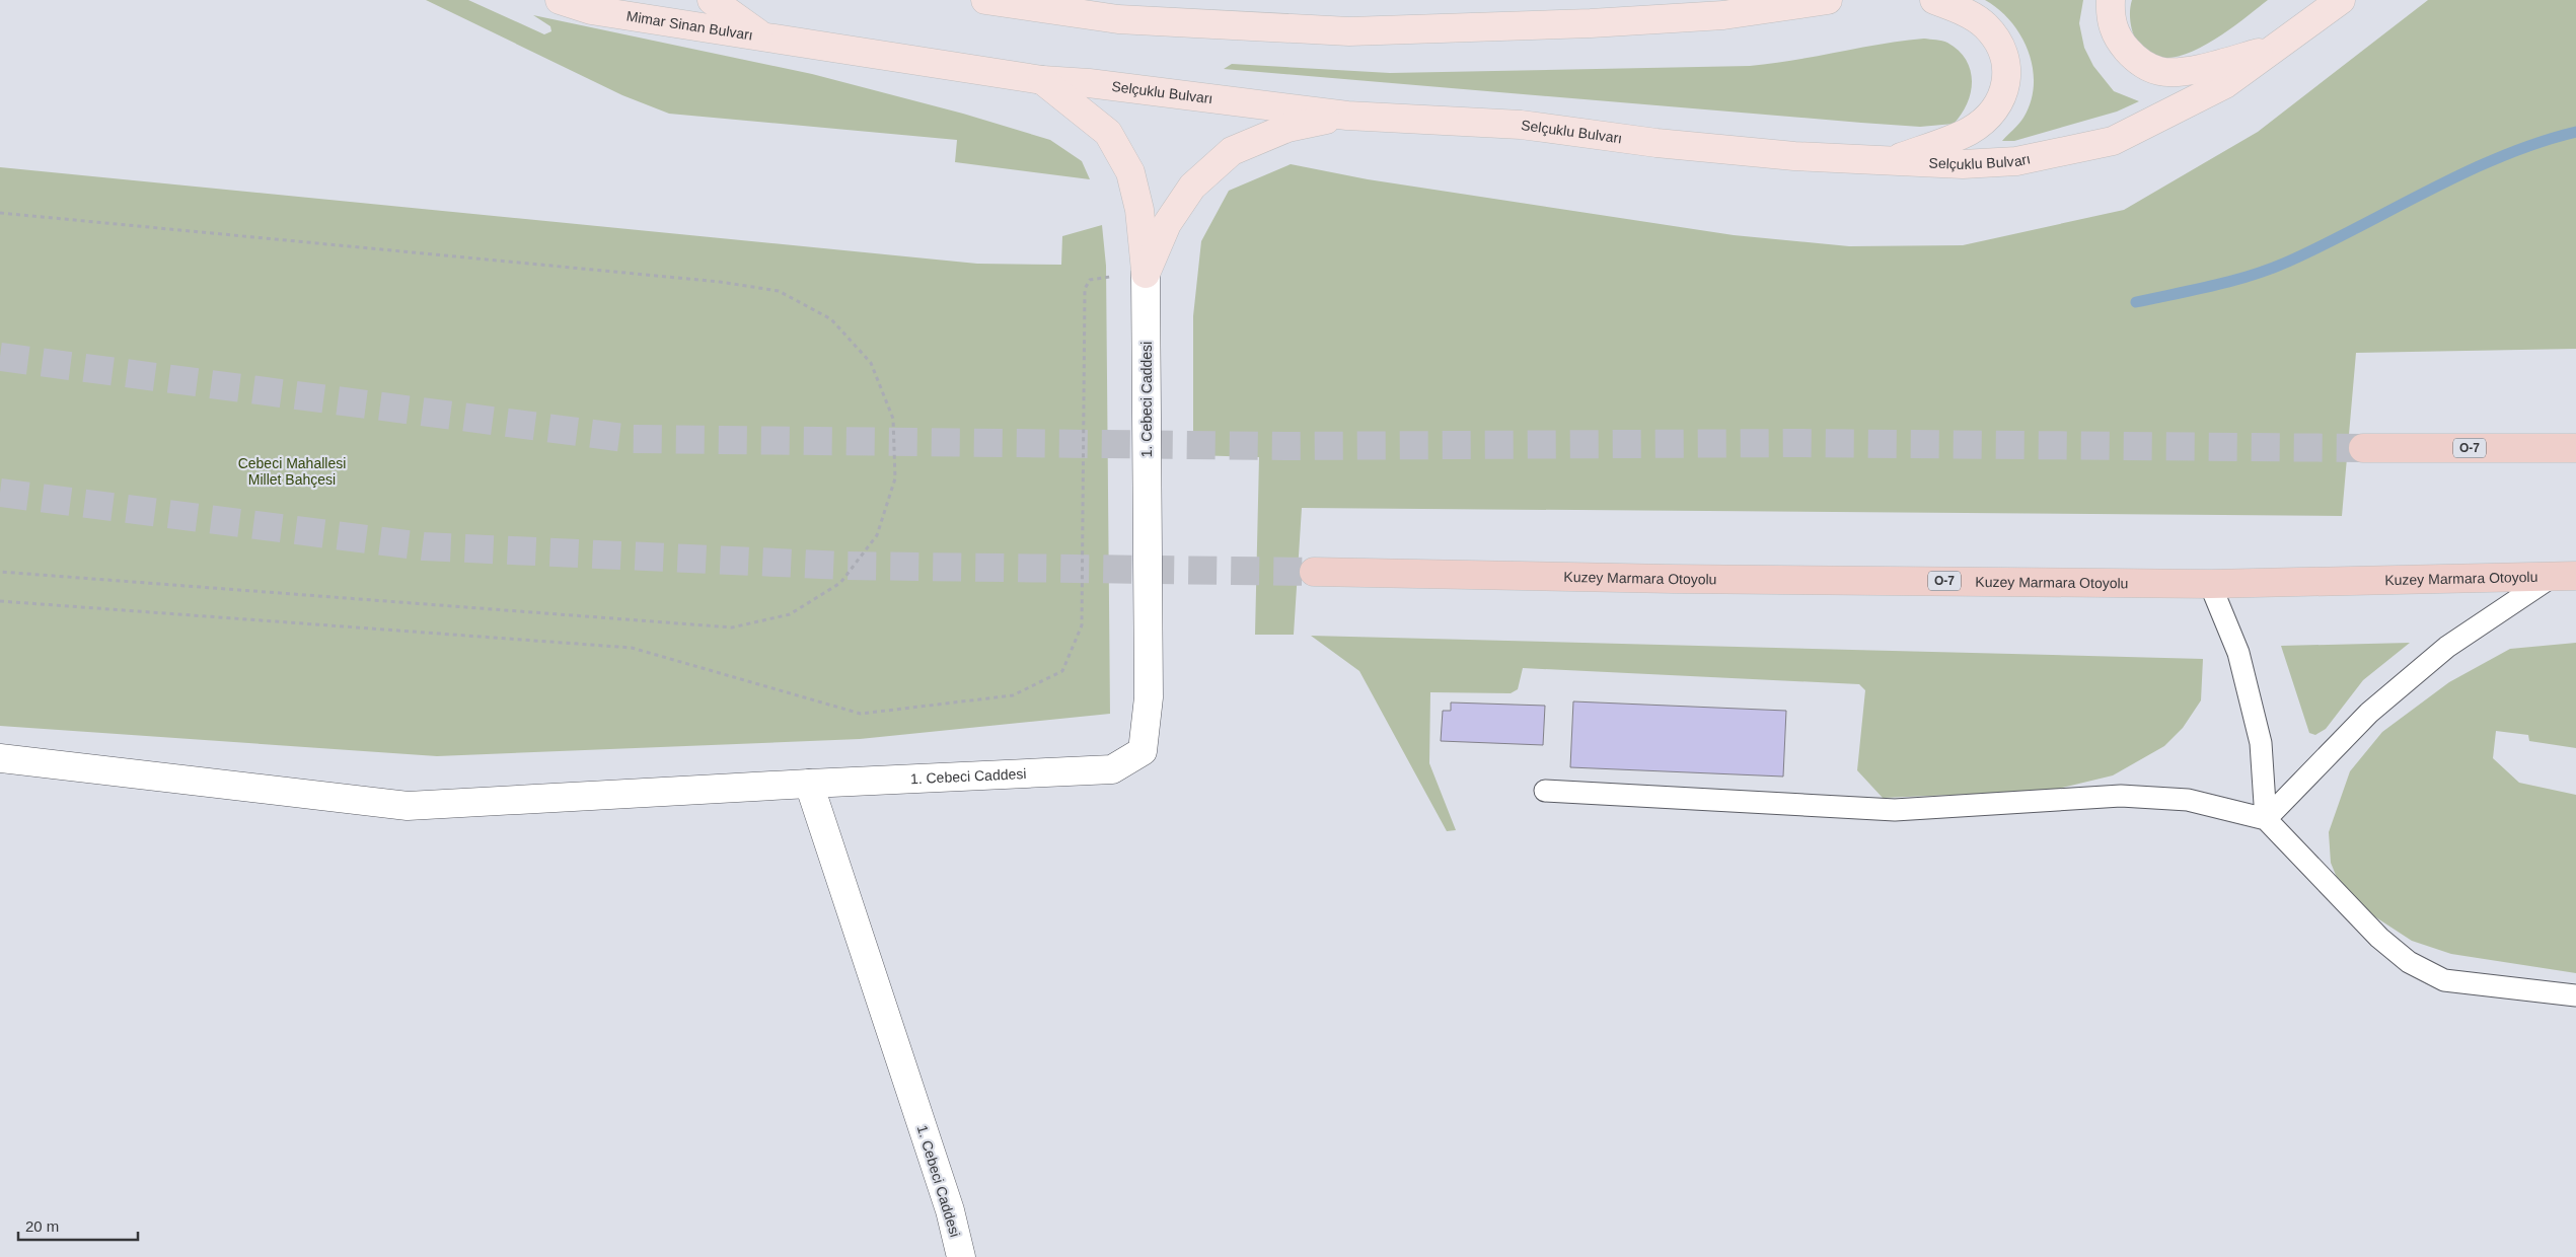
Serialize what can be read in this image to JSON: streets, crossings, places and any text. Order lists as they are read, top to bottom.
{
  "streets": {
    "highway": ["O-7", "Kuzey Marmara Otoyolu"],
    "main road": ["Mimar Sinan Bulvarı", "Selçuklu Bulvarı"],
    "street": ["1. Cebeci Caddesi"]
  },
  "crossings": [
    ["Mimar Sinan Bulvarı", "Selçuklu Bulvarı"]
  ],
  "parks": ["Cebeci Mahallesi Millet Bahçesi"],
  "scale_bar": "20 m"
}
